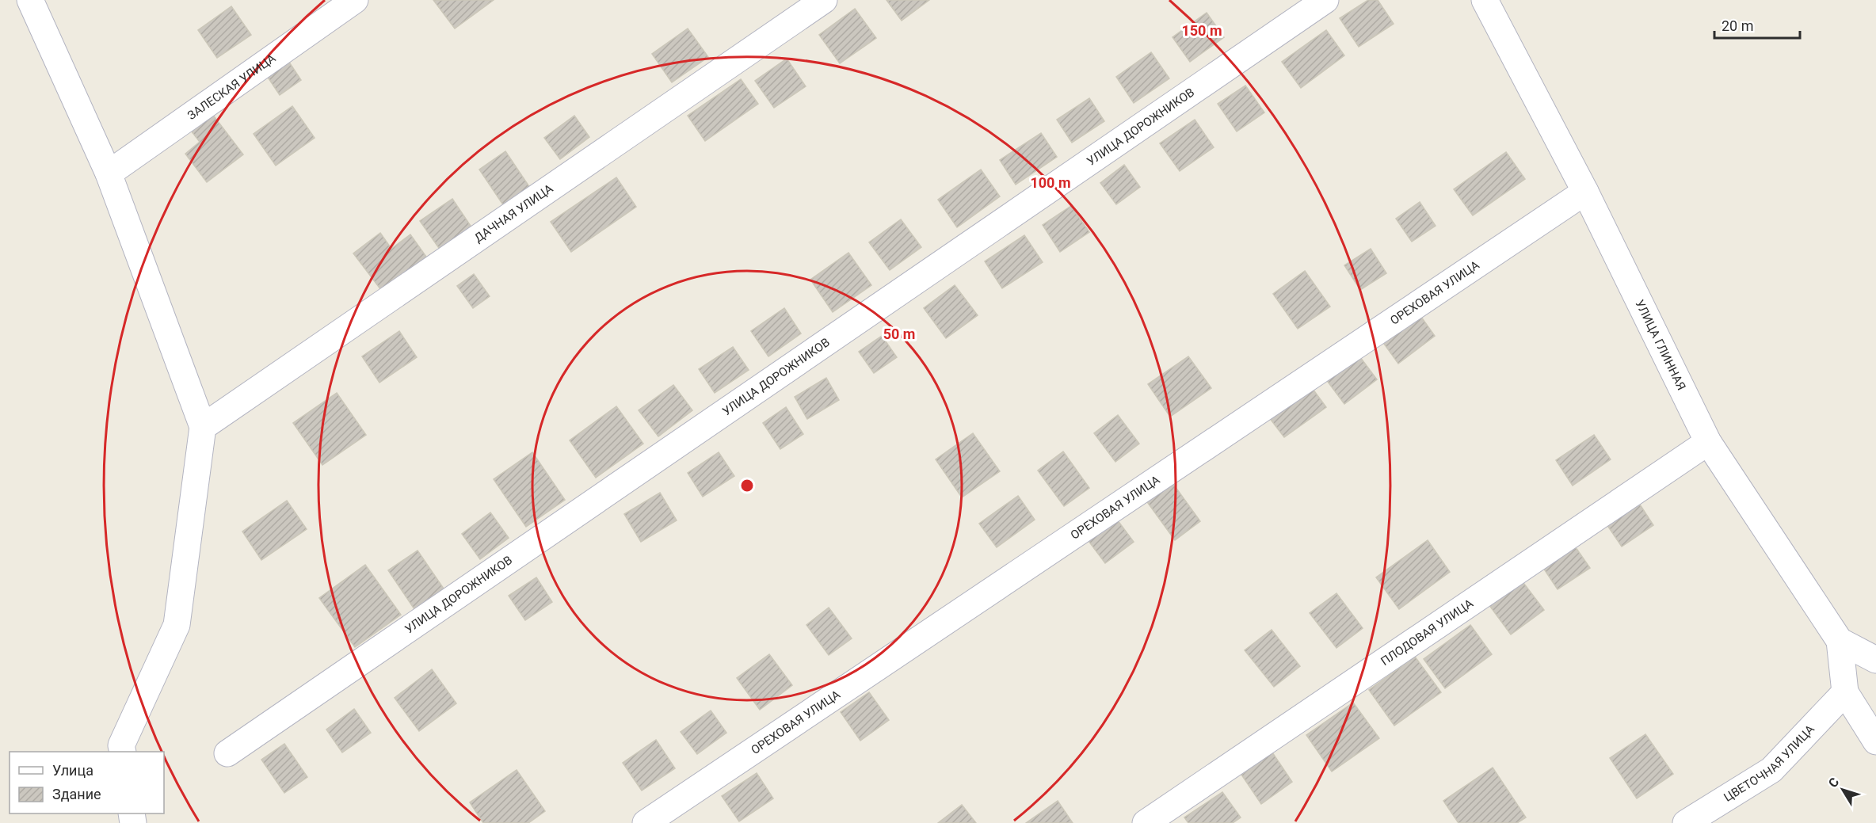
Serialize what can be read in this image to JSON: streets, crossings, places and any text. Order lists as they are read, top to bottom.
{
  "streets": {
    "street": [
      "ЗАЛЕСКАЯ УЛИЦА",
      "УЛИЦА ДОРОЖНИКОВ",
      "ДАЧНАЯ УЛИЦА",
      "ОРЕХОВАЯ УЛИЦА",
      "УЛИЦА ГЛИННАЯ",
      "ПЛОДОВАЯ УЛИЦА",
      "ЦВЕТОЧНАЯ УЛИЦА"
    ]
  },
  "crossings": [
    ["ОРЕХОВАЯ УЛИЦА", "УЛИЦА ГЛИННАЯ"],
    ["УЛИЦА ГЛИННАЯ", "ПЛОДОВАЯ УЛИЦА"]
  ],
  "legend": ["Улица", "Здание"],
  "scale_bar": "20 m",
  "north": "top left",
  "rings": ["150 m", "100 m", "50 m"]
}
